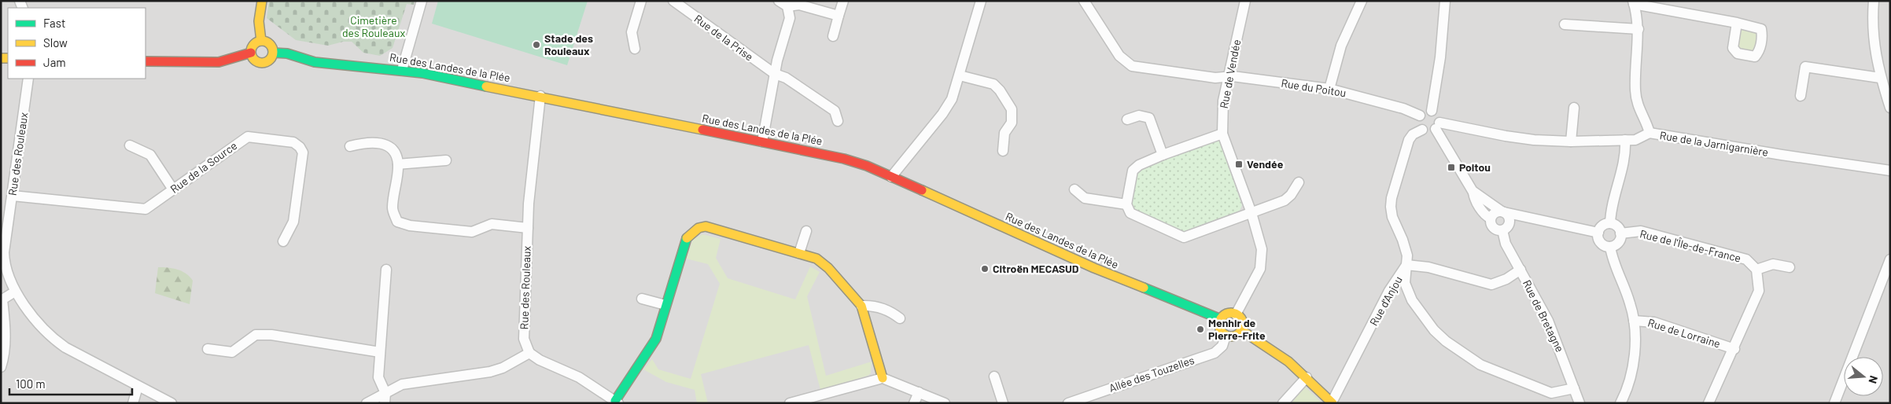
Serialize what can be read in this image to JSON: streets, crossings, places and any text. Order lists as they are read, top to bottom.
{
  "streets": {
    "street": [
      "Rue de la Prise",
      "Rue des Landes de la Plée",
      "Rue de Vendée",
      "Rue du Poitou",
      "Rue de la Jarnigarnière",
      "Rue des Rouleaux",
      "Rue de la Source",
      "Rue de l'Île-de-France",
      "Rue d'Anjou",
      "Rue de Bretagne",
      "Rue de Lorraine",
      "Allée des Touzelles"
    ]
  },
  "crossings": [
    ["Rue des Landes de la Plée", "Rue de Vendée"],
    ["Rue des Landes de la Plée", "Rue des Rouleaux"],
    ["Rue des Landes de la Plée", "Allée des Touzelles"],
    ["Rue de Vendée", "Rue du Poitou"],
    ["Rue de Vendée", "Allée des Touzelles"],
    ["Rue des Rouleaux", "Rue de la Source"],
    ["Rue d'Anjou", "Rue de Bretagne"]
  ],
  "parks": ["Cimetière des Rouleaux"],
  "places": {
    "other": ["Stade des Rouleaux", "Citroën MECASUD", "Menhir de Pierre-Frite"],
    "transit": ["Vendée", "Poitou"]
  },
  "legend": ["Fast", "Slow", "Jam"],
  "scale_bar": "100 m",
  "north": "right"
}
